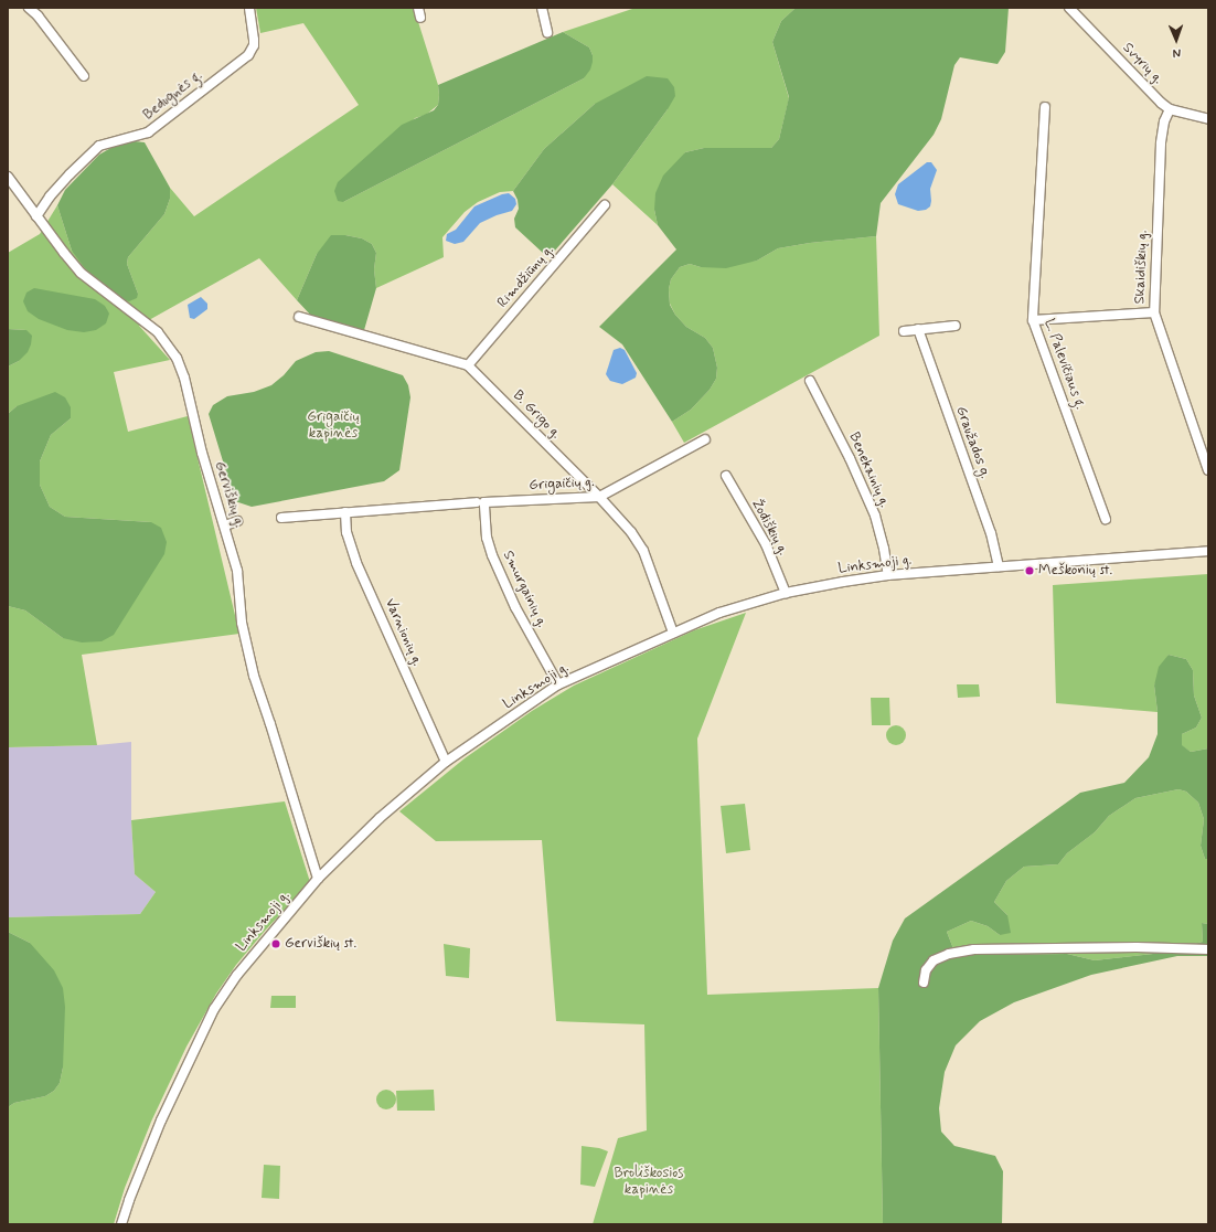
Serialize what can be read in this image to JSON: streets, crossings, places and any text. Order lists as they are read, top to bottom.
{
  "streets": {
    "street": [
      "Svyrių g.",
      "Bedugnės g.",
      "Skaidiškių g.",
      "Rimdžiūnų g.",
      "L. Palevičiaus g.",
      "B. Grigo g.",
      "Graužados g.",
      "Benekainių g.",
      "Grigaičių g.",
      "Gerviškių g.",
      "Žodiškių g.",
      "Linksmoji g.",
      "Smurgainių g.",
      "Varnionių g."
    ]
  },
  "crossings": [
    ["Svyrių g.", "Skaidiškių g."],
    ["Bedugnės g.", "Gerviškių g."],
    ["Rimdžiūnų g.", "B. Grigo g."],
    ["B. Grigo g.", "Grigaičių g."],
    ["B. Grigo g.", "Linksmoji g."],
    ["Graužados g.", "Linksmoji g."],
    ["Benekainių g.", "Linksmoji g."],
    ["Grigaičių g.", "Smurgainių g."],
    ["Grigaičių g.", "Varnionių g."],
    ["Gerviškių g.", "Linksmoji g."],
    ["Žodiškių g.", "Linksmoji g."],
    ["Linksmoji g.", "Smurgainių g."],
    ["Linksmoji g.", "Varnionių g."]
  ],
  "parks": ["Grigaičių kapinės", "Broliškosios kapinės"],
  "places": ["Meškonių st.", "Gerviškių st."],
  "north": "bottom"
}
